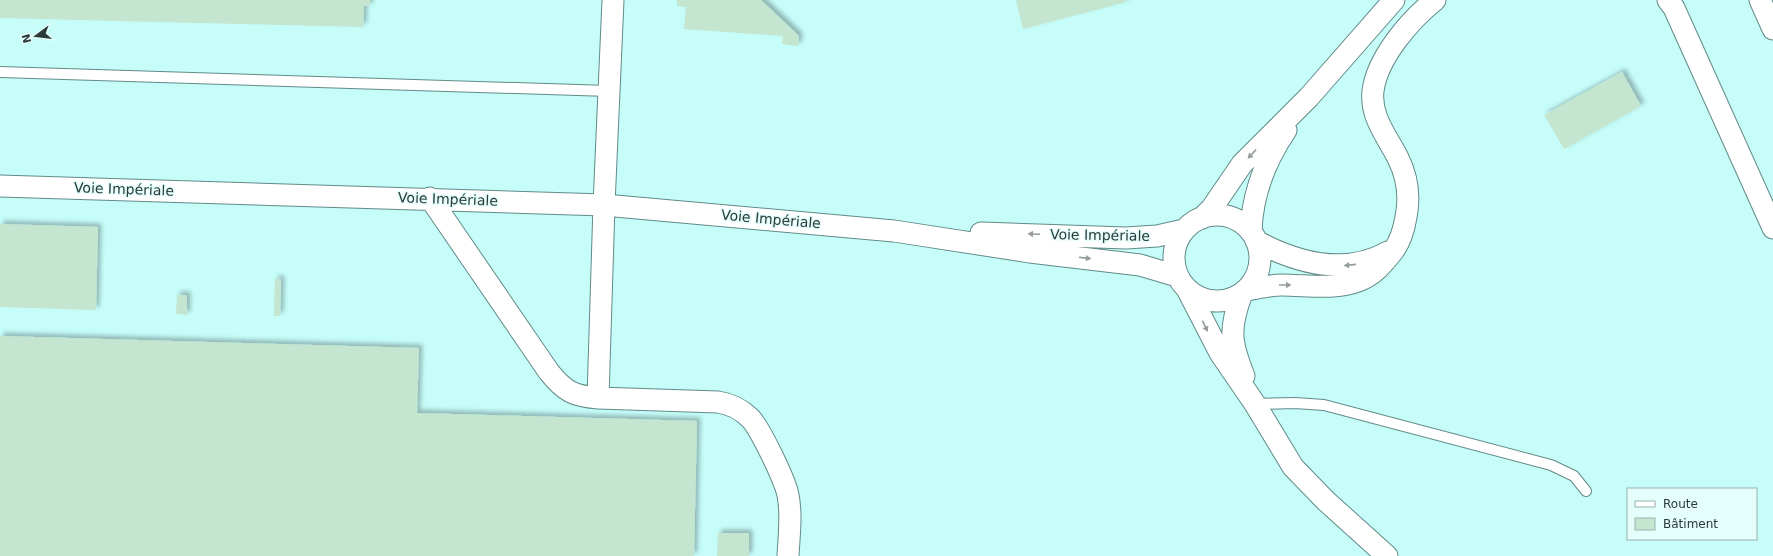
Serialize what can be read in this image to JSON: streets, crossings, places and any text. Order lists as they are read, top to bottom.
{
  "streets": {
    "street": ["Voie Impériale"]
  },
  "legend": ["Route", "Bâtiment"],
  "north": "left"
}
